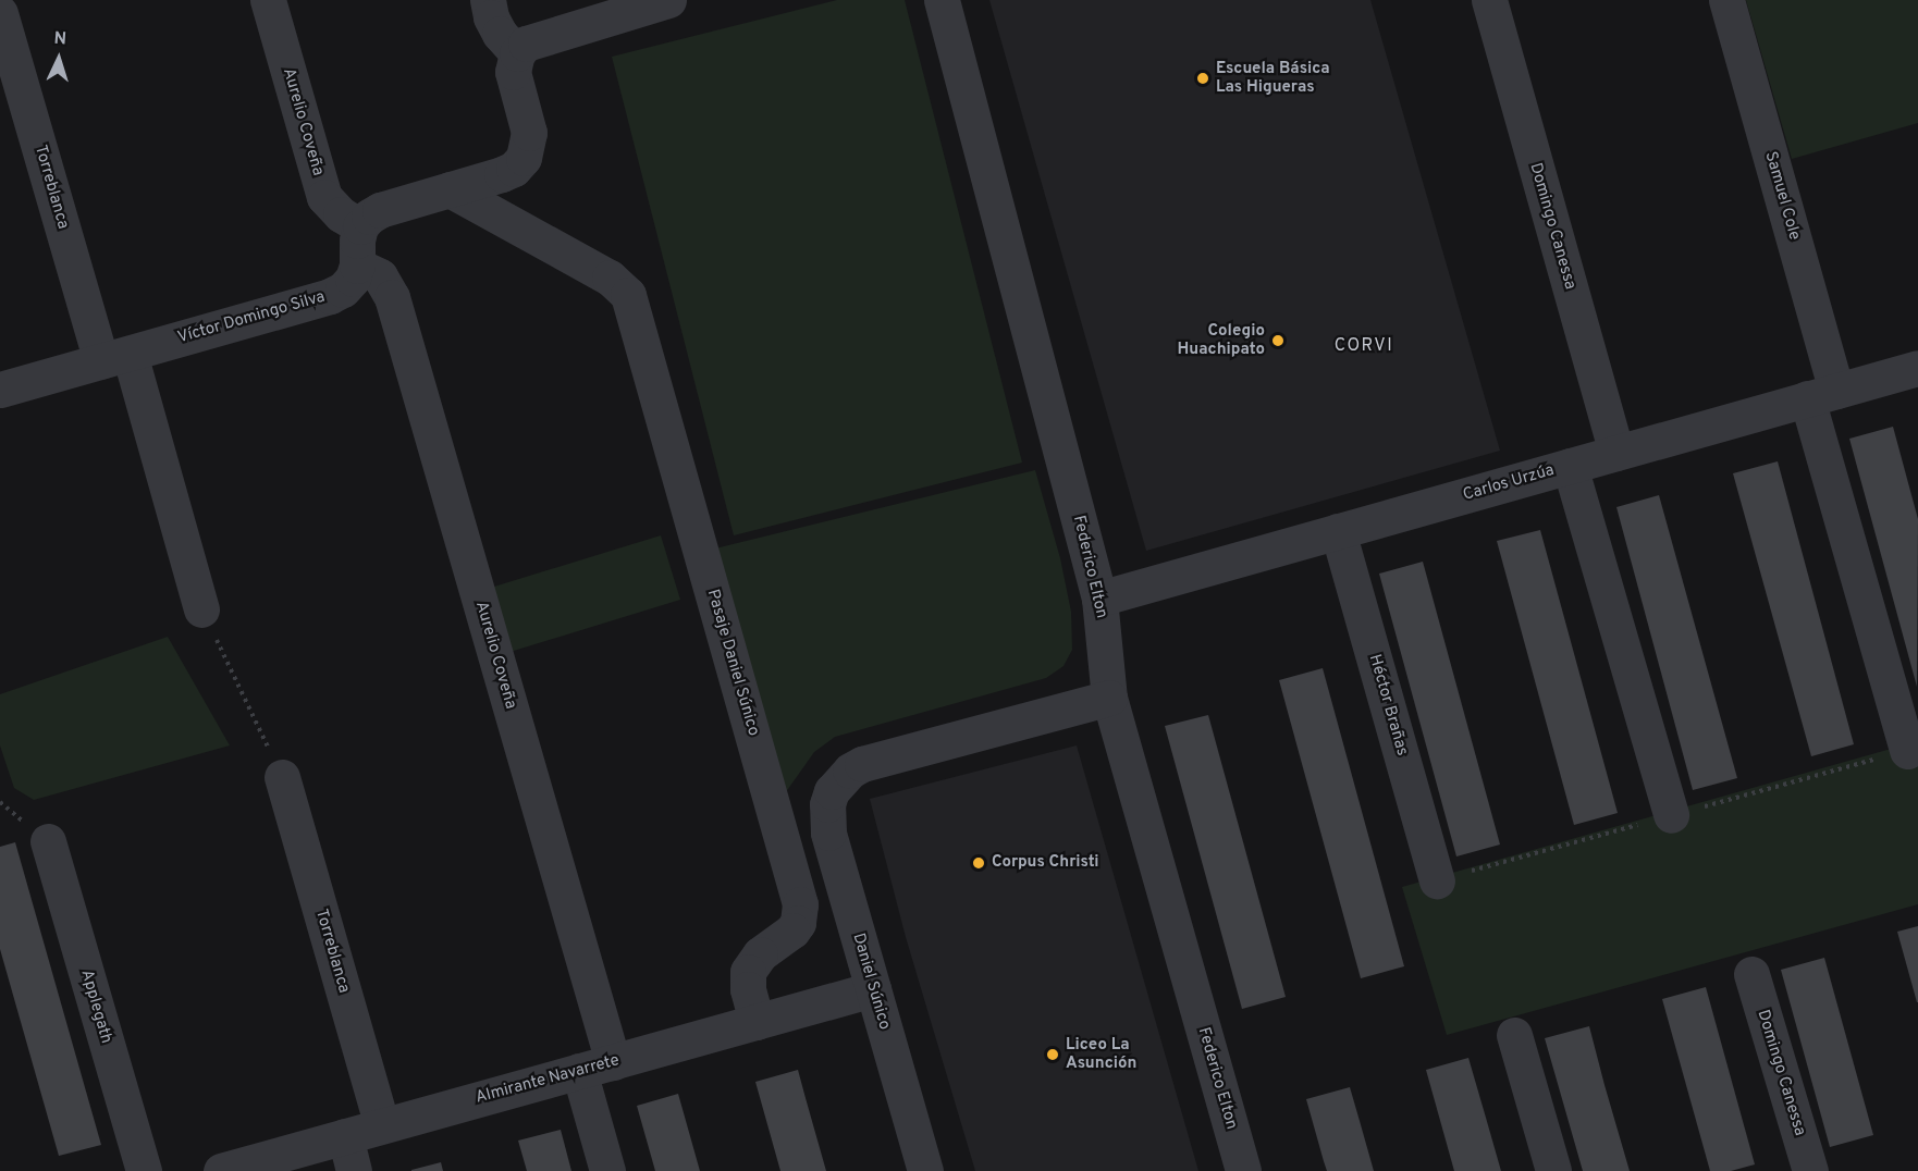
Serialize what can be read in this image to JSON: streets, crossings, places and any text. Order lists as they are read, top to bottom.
{
  "streets": {
    "street": [
      "Aurelio Coveña",
      "Torreblanca",
      "Samuel Cole",
      "Domingo Canessa",
      "Víctor Domingo Silva",
      "Carlos Urzúa",
      "Federico Elton",
      "Pasaje Daniel Súnico",
      "Héctor Brañas",
      "Daniel Súnico",
      "Applegath",
      "Almirante Navarrete"
    ]
  },
  "crossings": [
    ["Aurelio Coveña", "Víctor Domingo Silva"],
    ["Aurelio Coveña", "Almirante Navarrete"],
    ["Torreblanca", "Víctor Domingo Silva"],
    ["Torreblanca", "Almirante Navarrete"],
    ["Samuel Cole", "Carlos Urzúa"],
    ["Domingo Canessa", "Carlos Urzúa"],
    ["Carlos Urzúa", "Federico Elton"],
    ["Carlos Urzúa", "Héctor Brañas"],
    ["Federico Elton", "Daniel Súnico"],
    ["Pasaje Daniel Súnico", "Almirante Navarrete"],
    ["Daniel Súnico", "Almirante Navarrete"]
  ],
  "districts": ["CORVI"],
  "places": [
    "Escuela Básica Las Higueras",
    "Colegio Huachipato",
    "Corpus Christi",
    "Liceo La Asunción"
  ],
  "north": "top"
}
